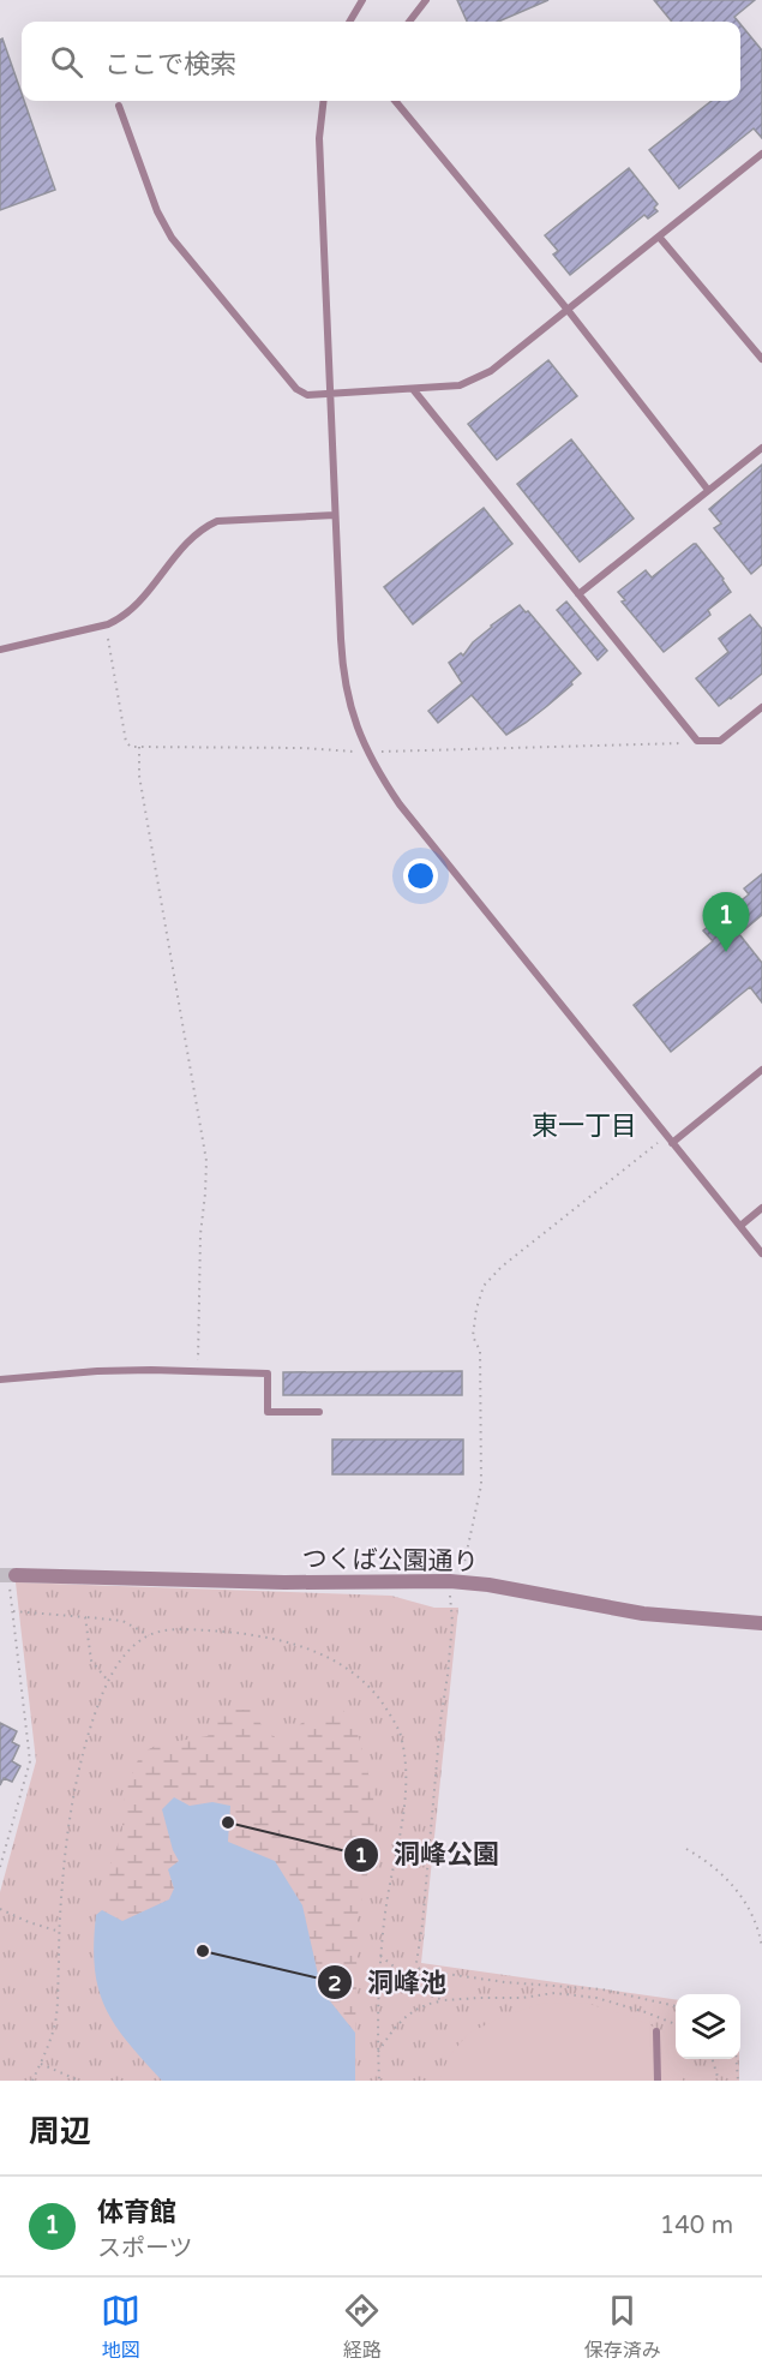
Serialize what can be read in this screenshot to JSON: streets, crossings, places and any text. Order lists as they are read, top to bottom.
{
  "streets": {
    "street": ["つくば公園通り"]
  },
  "districts": ["東一丁目"],
  "places": ["洞峰公園", "洞峰池"],
  "page": {
    "search": "ここで検索",
    "pins": "1",
    "heading": "周辺",
    "list": [
      {
        "mark": "1",
        "name": "体育館",
        "note": "スポーツ",
        "value": "140 m"
      }
    ],
    "nav": ["地図", "経路", "保存済み"]
  }
}
